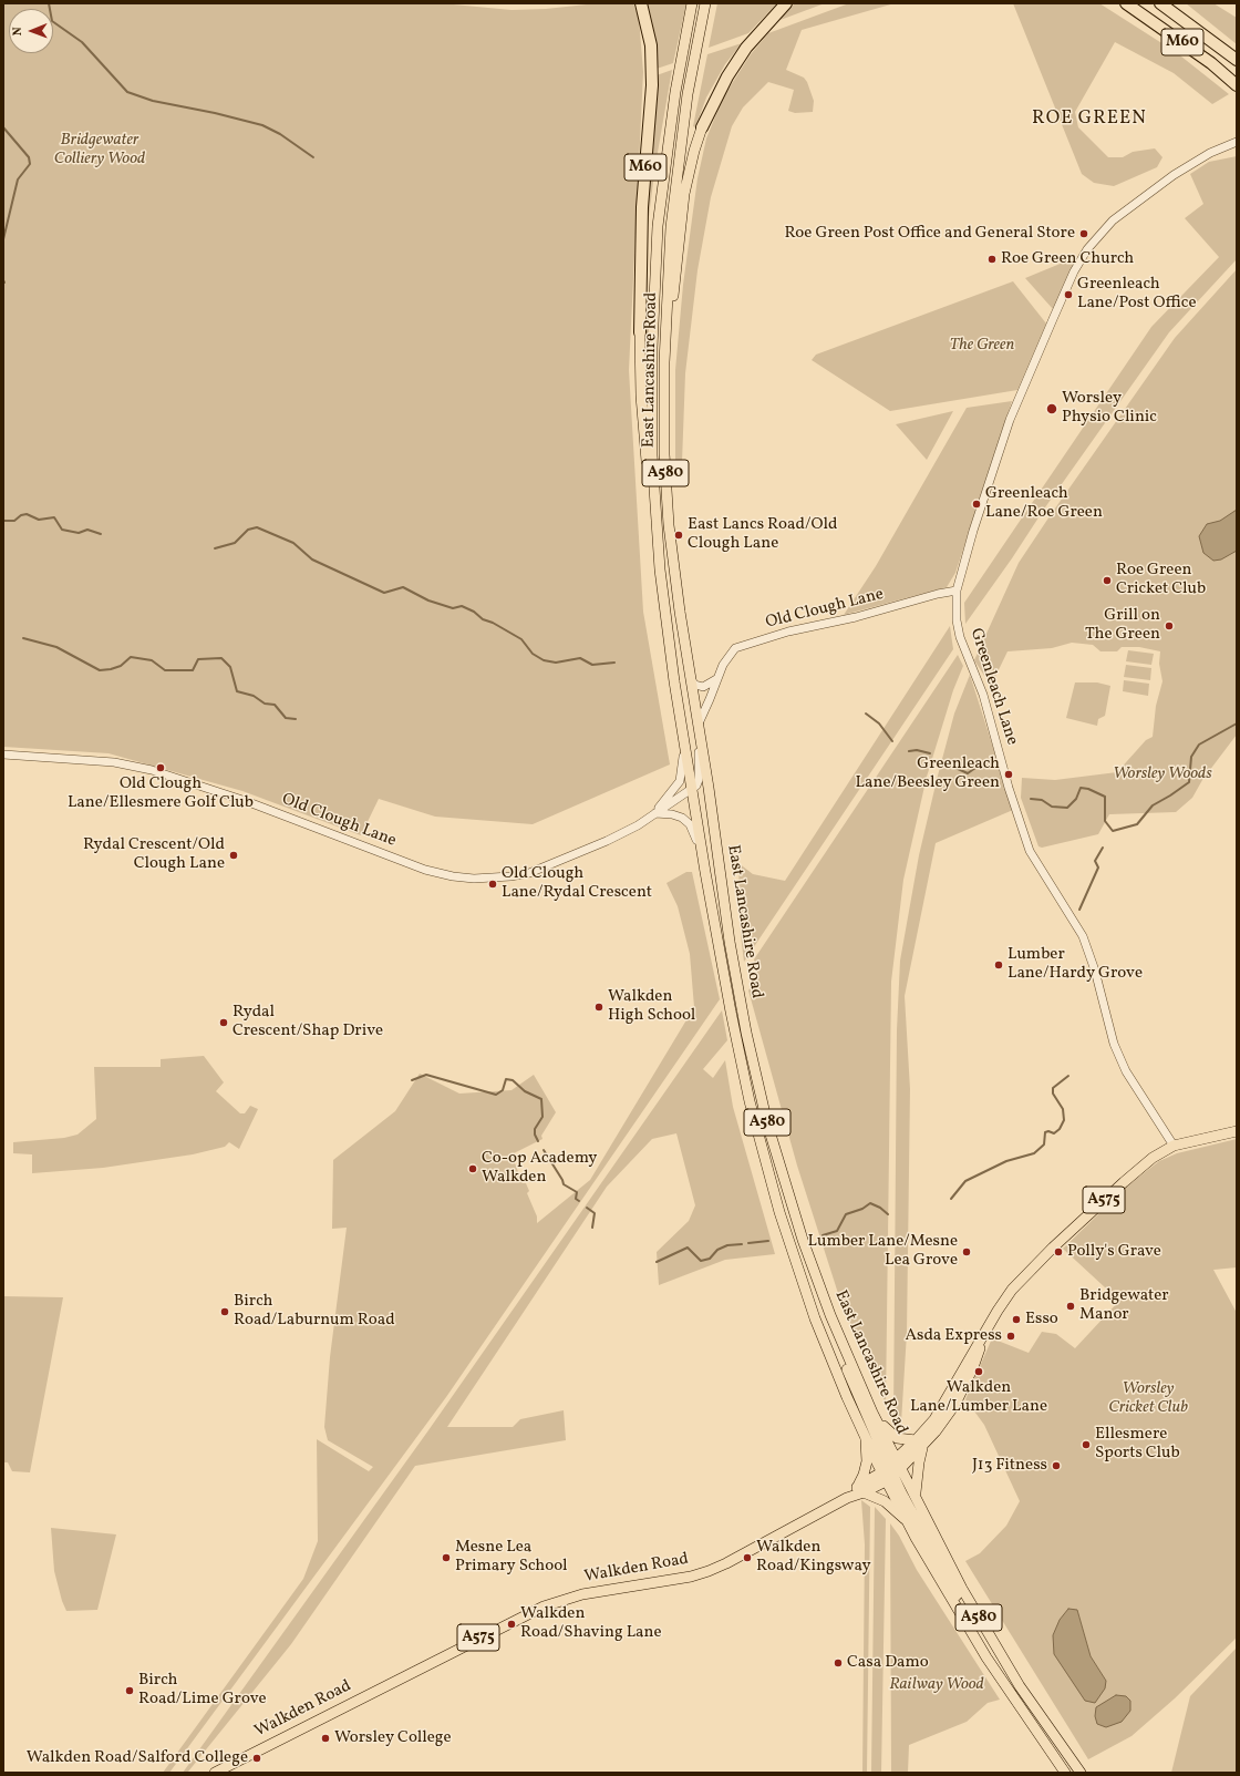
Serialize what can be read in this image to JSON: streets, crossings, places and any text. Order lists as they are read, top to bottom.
{
  "streets": {
    "highway": ["M60"],
    "main road": [
      "East Lancashire Road",
      "A580",
      "A575",
      "Walkden Road"
    ],
    "street": ["Old Clough Lane", "Greenleach Lane"]
  },
  "crossings": [
    ["East Lancashire Road", "Old Clough Lane"],
    ["East Lancashire Road", "Walkden Road"],
    ["Old Clough Lane", "Greenleach Lane"],
    ["Greenleach Lane", "Walkden Road"]
  ],
  "districts": ["ROE GREEN"],
  "parks": [
    "Bridgewater Colliery Wood",
    "The Green",
    "Worsley Woods",
    "Worsley Cricket Club",
    "Railway Wood"
  ],
  "places": [
    "Roe Green Post Office and General Store",
    "Roe Green Church",
    "Greenleach Lane/Post Office",
    "Worsley Physio Clinic",
    "Greenleach Lane/Roe Green",
    "East Lancs Road/Old Clough Lane",
    "Roe Green Cricket Club",
    "Grill on The Green",
    "Old Clough Lane/Ellesmere Golf Club",
    "Greenleach Lane/Beesley Green",
    "Rydal Crescent/Old Clough Lane",
    "Old Clough Lane/Rydal Crescent",
    "Lumber Lane/Hardy Grove",
    "Walkden High School",
    "Rydal Crescent/Shap Drive",
    "Co-op Academy Walkden",
    "Lumber Lane/Mesne Lea Grove",
    "Polly's Grave",
    "Bridgewater Manor",
    "Birch Road/Laburnum Road",
    "Esso",
    "Asda Express",
    "Walkden Lane/Lumber Lane",
    "Ellesmere Sports Club",
    "J13 Fitness",
    "Mesne Lea Primary School",
    "Walkden Road/Kingsway",
    "Walkden Road/Shaving Lane",
    "Casa Damo",
    "Birch Road/Lime Grove",
    "Worsley College",
    "Walkden Road/Salford College"
  ],
  "north": "left"
}
